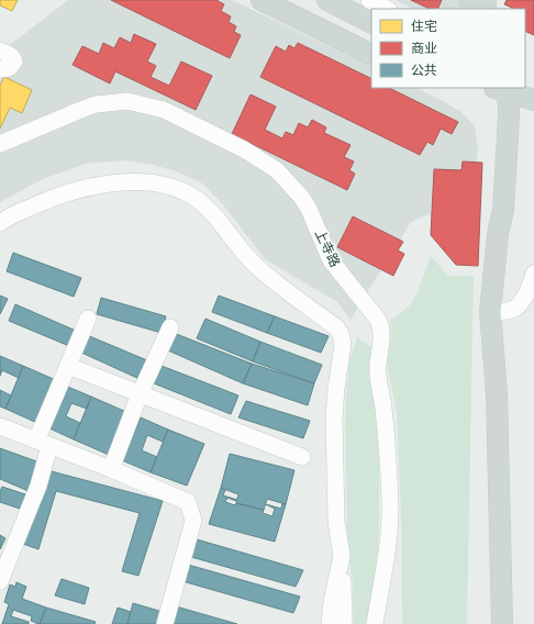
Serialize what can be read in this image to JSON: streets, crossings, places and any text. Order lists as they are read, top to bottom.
{
  "streets": {
    "street": ["上寺路"]
  },
  "legend": ["住宅", "商业", "公共"]
}
